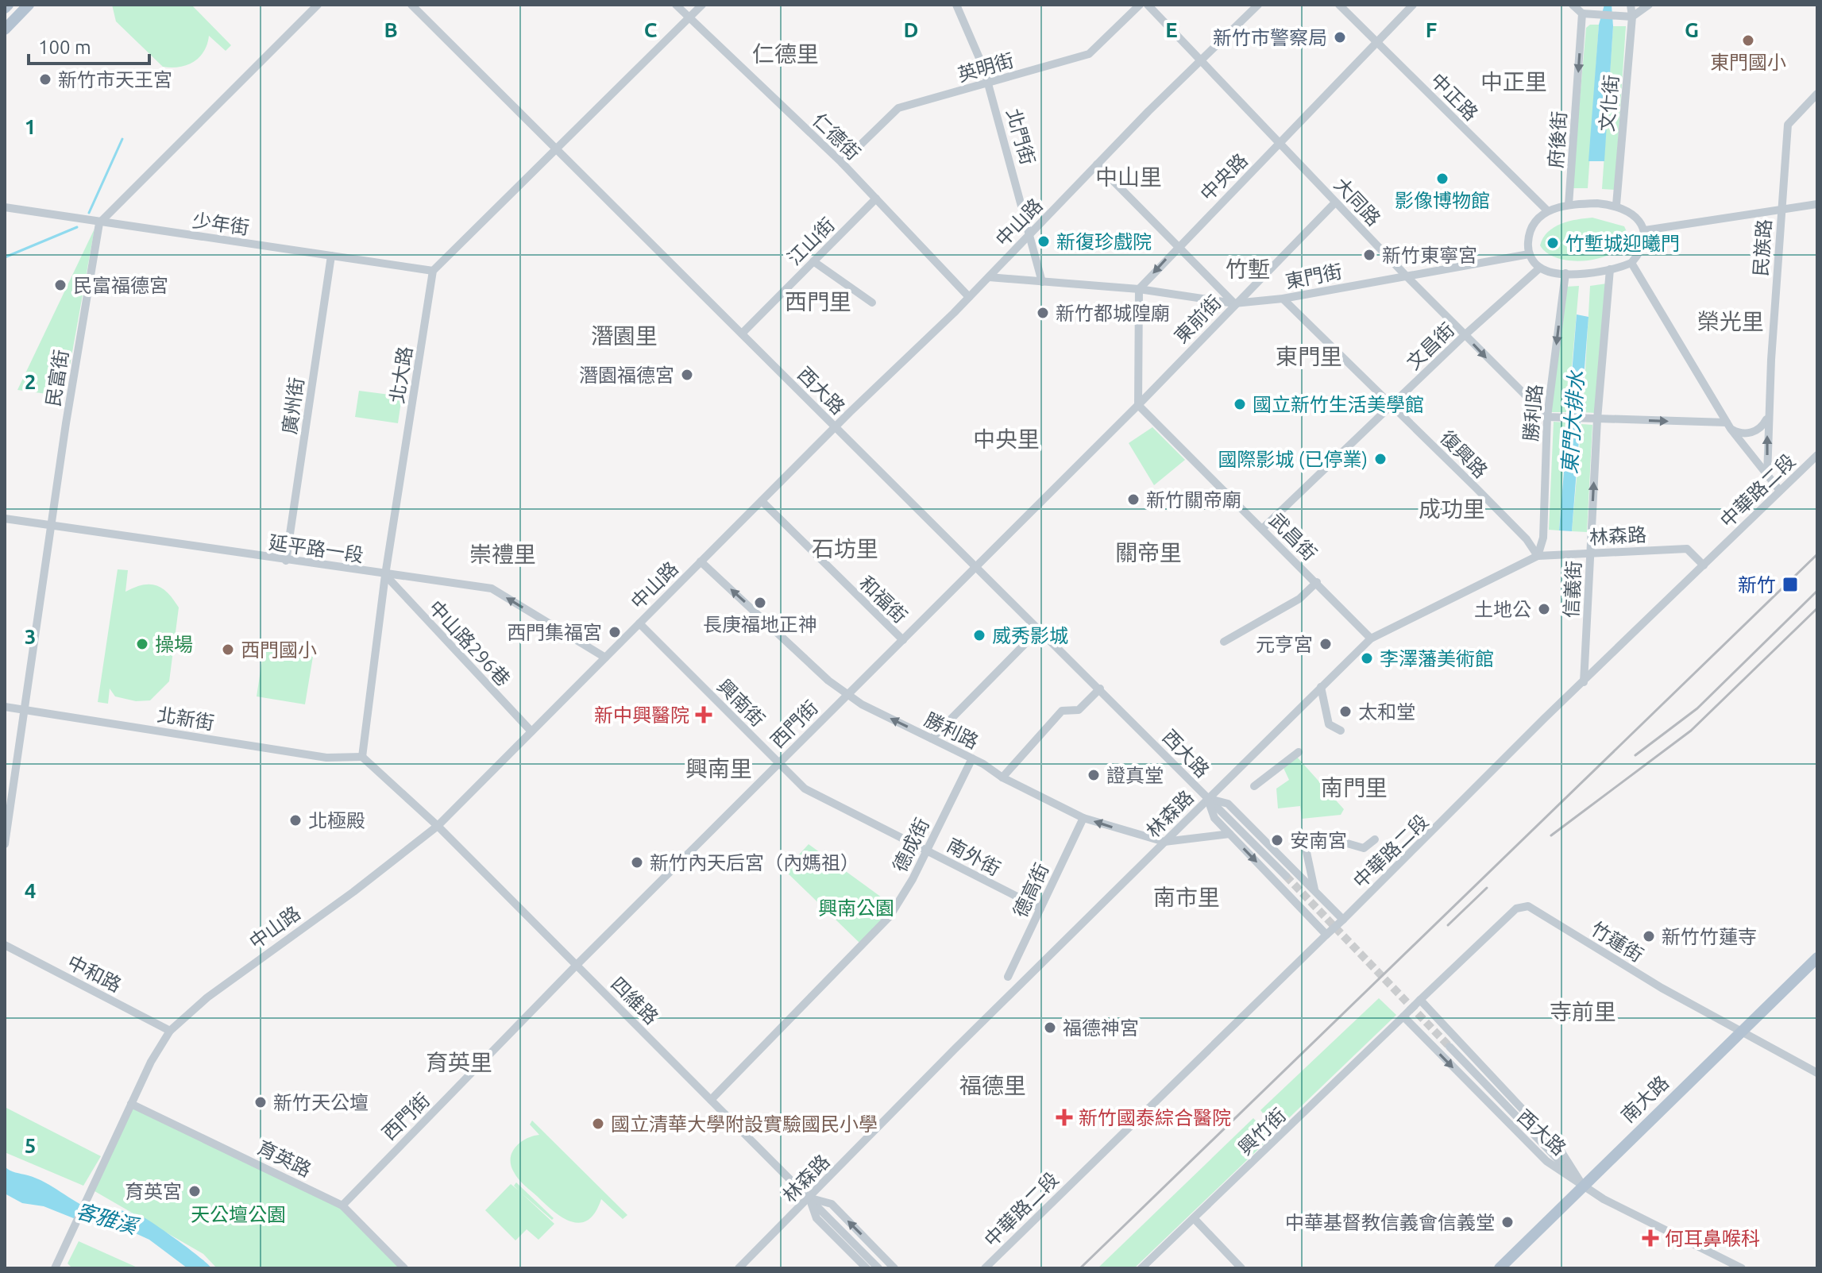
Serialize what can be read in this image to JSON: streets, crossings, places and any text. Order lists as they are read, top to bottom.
{
  "streets": {
    "main road": ["南大路"],
    "street": [
      "英明街",
      "中正路",
      "文化街",
      "仁德街",
      "北門街",
      "府後街",
      "中央路",
      "大同路",
      "中山路",
      "少年街",
      "江山街",
      "民族路",
      "東門街",
      "東前街",
      "文昌街",
      "北大路",
      "民富街",
      "西大路",
      "廣州街",
      "勝利路",
      "復興路",
      "中華路二段",
      "林森路",
      "武昌街",
      "延平路一段",
      "信義街",
      "和福街",
      "中山路296巷",
      "興南街",
      "北新街",
      "西門街",
      "德成街",
      "南外街",
      "德高街",
      "竹蓮街",
      "中和路",
      "四維路",
      "興竹街",
      "育英路"
    ]
  },
  "crossings": [
    ["英明街", "仁德街"],
    ["英明街", "北門街"],
    ["中正路", "文化街"],
    ["中正路", "府後街"],
    ["中正路", "中央路"],
    ["中正路", "東門街"],
    ["中正路", "文昌街"],
    ["中正路", "勝利路"],
    ["中正路", "信義街"],
    ["文化街", "府後街"],
    ["文化街", "東門街"],
    ["文化街", "文昌街"],
    ["文化街", "勝利路"],
    ["文化街", "信義街"],
    ["仁德街", "中山路"],
    ["仁德街", "江山街"],
    ["北門街", "中山路"],
    ["北門街", "東門街"],
    ["府後街", "東門街"],
    ["府後街", "文昌街"],
    ["府後街", "勝利路"],
    ["府後街", "信義街"],
    ["中央路", "大同路"],
    ["中央路", "東門街"],
    ["大同路", "中山路"],
    ["大同路", "東門街"],
    ["大同路", "東前街"],
    ["大同路", "文昌街"],
    ["大同路", "勝利路"],
    ["中山路", "東門街"],
    ["中山路", "西大路"],
    ["中山路", "勝利路"],
    ["中山路", "延平路一段"],
    ["中山路", "和福街"],
    ["中山路", "中山路296巷"],
    ["中山路", "興南街"],
    ["中山路", "中和路"],
    ["中山路", "四維路"],
    ["中山路", "育英路"],
    ["少年街", "北大路"],
    ["少年街", "民富街"],
    ["少年街", "廣州街"],
    ["江山街", "西大路"],
    ["東門街", "東前街"],
    ["東門街", "文昌街"],
    ["東門街", "勝利路"],
    ["東門街", "復興路"],
    ["東門街", "信義街"],
    ["東前街", "武昌街"],
    ["東前街", "西門街"],
    ["文昌街", "勝利路"],
    ["文昌街", "復興路"],
    ["文昌街", "武昌街"],
    ["文昌街", "信義街"],
    ["北大路", "延平路一段"],
    ["北大路", "中山路296巷"],
    ["北大路", "北新街"],
    ["民富街", "延平路一段"],
    ["民富街", "北新街"],
    ["西大路", "勝利路"],
    ["西大路", "中華路二段"],
    ["西大路", "林森路"],
    ["西大路", "西門街"],
    ["西大路", "竹蓮街"],
    ["西大路", "南大路"],
    ["西大路", "興竹街"],
    ["廣州街", "延平路一段"],
    ["勝利路", "復興路"],
    ["勝利路", "林森路"],
    ["勝利路", "信義街"],
    ["勝利路", "西門街"],
    ["勝利路", "德成街"],
    ["勝利路", "德高街"],
    ["復興路", "林森路"],
    ["中華路二段", "林森路"],
    ["中華路二段", "信義街"],
    ["林森路", "武昌街"],
    ["林森路", "信義街"],
    ["林森路", "四維路"],
    ["武昌街", "西門街"],
    ["延平路一段", "中山路296巷"],
    ["和福街", "西門街"],
    ["興南街", "西門街"],
    ["興南街", "德成街"],
    ["興南街", "南外街"],
    ["西門街", "四維路"],
    ["西門街", "育英路"],
    ["德成街", "南外街"],
    ["德成街", "四維路"],
    ["南外街", "德高街"],
    ["竹蓮街", "南大路"],
    ["竹蓮街", "興竹街"]
  ],
  "one_way": ["府後街", "延平路一段"],
  "districts": [
    "仁德里",
    "中正里",
    "中山里",
    "竹塹",
    "西門里",
    "榮光里",
    "潛園里",
    "東門里",
    "中央里",
    "成功里",
    "石坊里",
    "關帝里",
    "崇禮里",
    "興南里",
    "南門里",
    "南市里",
    "寺前里",
    "育英里",
    "福德里"
  ],
  "water": ["東門大排水", "客雅溪"],
  "parks": ["興南公園", "天公壇公園"],
  "places": {
    "other": [
      "新竹市警察局",
      "東門國小",
      "新竹市天王宮",
      "影像博物館",
      "新復珍戲院",
      "竹塹城迎曦門",
      "新竹東寧宮",
      "民富福德宮",
      "新竹都城隍廟",
      "潛園福德宮",
      "國立新竹生活美學館",
      "國際影城 (已停業)",
      "新竹關帝廟",
      "長庚福地正神",
      "土地公",
      "西門集福宮",
      "威秀影城",
      "操場",
      "元亨宮",
      "西門國小",
      "李澤藩美術館",
      "太和堂",
      "證真堂",
      "北極殿",
      "安南宮",
      "新竹內天后宮（內媽祖）",
      "新竹竹蓮寺",
      "福德神宮",
      "新竹天公壇",
      "國立清華大學附設實驗國民小學",
      "育英宮",
      "中華基督教信義會信義堂"
    ],
    "transit": ["新竹"],
    "health": ["新中興醫院", "新竹國泰綜合醫院", "何耳鼻喉科"]
  },
  "scale_bar": "100 m",
  "grid": {
    "columns": [
      "B",
      "C",
      "D",
      "E",
      "F",
      "G"
    ],
    "rows": [
      "1",
      "2",
      "3",
      "4",
      "5"
    ]
  }
}
